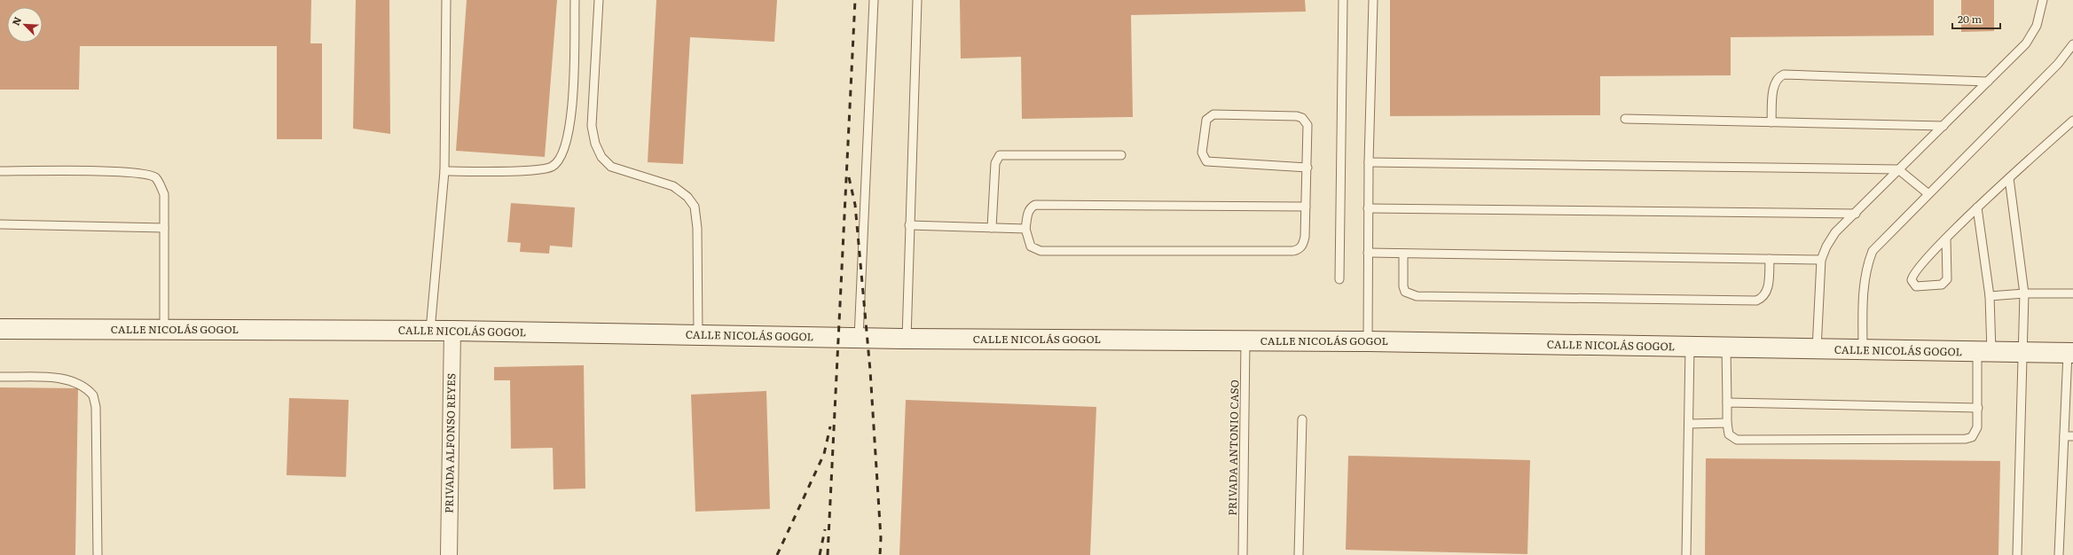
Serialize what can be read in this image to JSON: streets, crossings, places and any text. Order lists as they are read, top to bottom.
{
  "streets": {
    "street": ["CALLE NICOLÁS GOGOL", "PRIVADA ALFONSO REYES"],
    "lane": ["PRIVADA ANTONIO CASO"]
  },
  "crossings": [
    ["CALLE NICOLÁS GOGOL", "PRIVADA ALFONSO REYES"],
    ["CALLE NICOLÁS GOGOL", "PRIVADA ANTONIO CASO"]
  ],
  "scale_bar": "20 m",
  "north": "top left"
}
